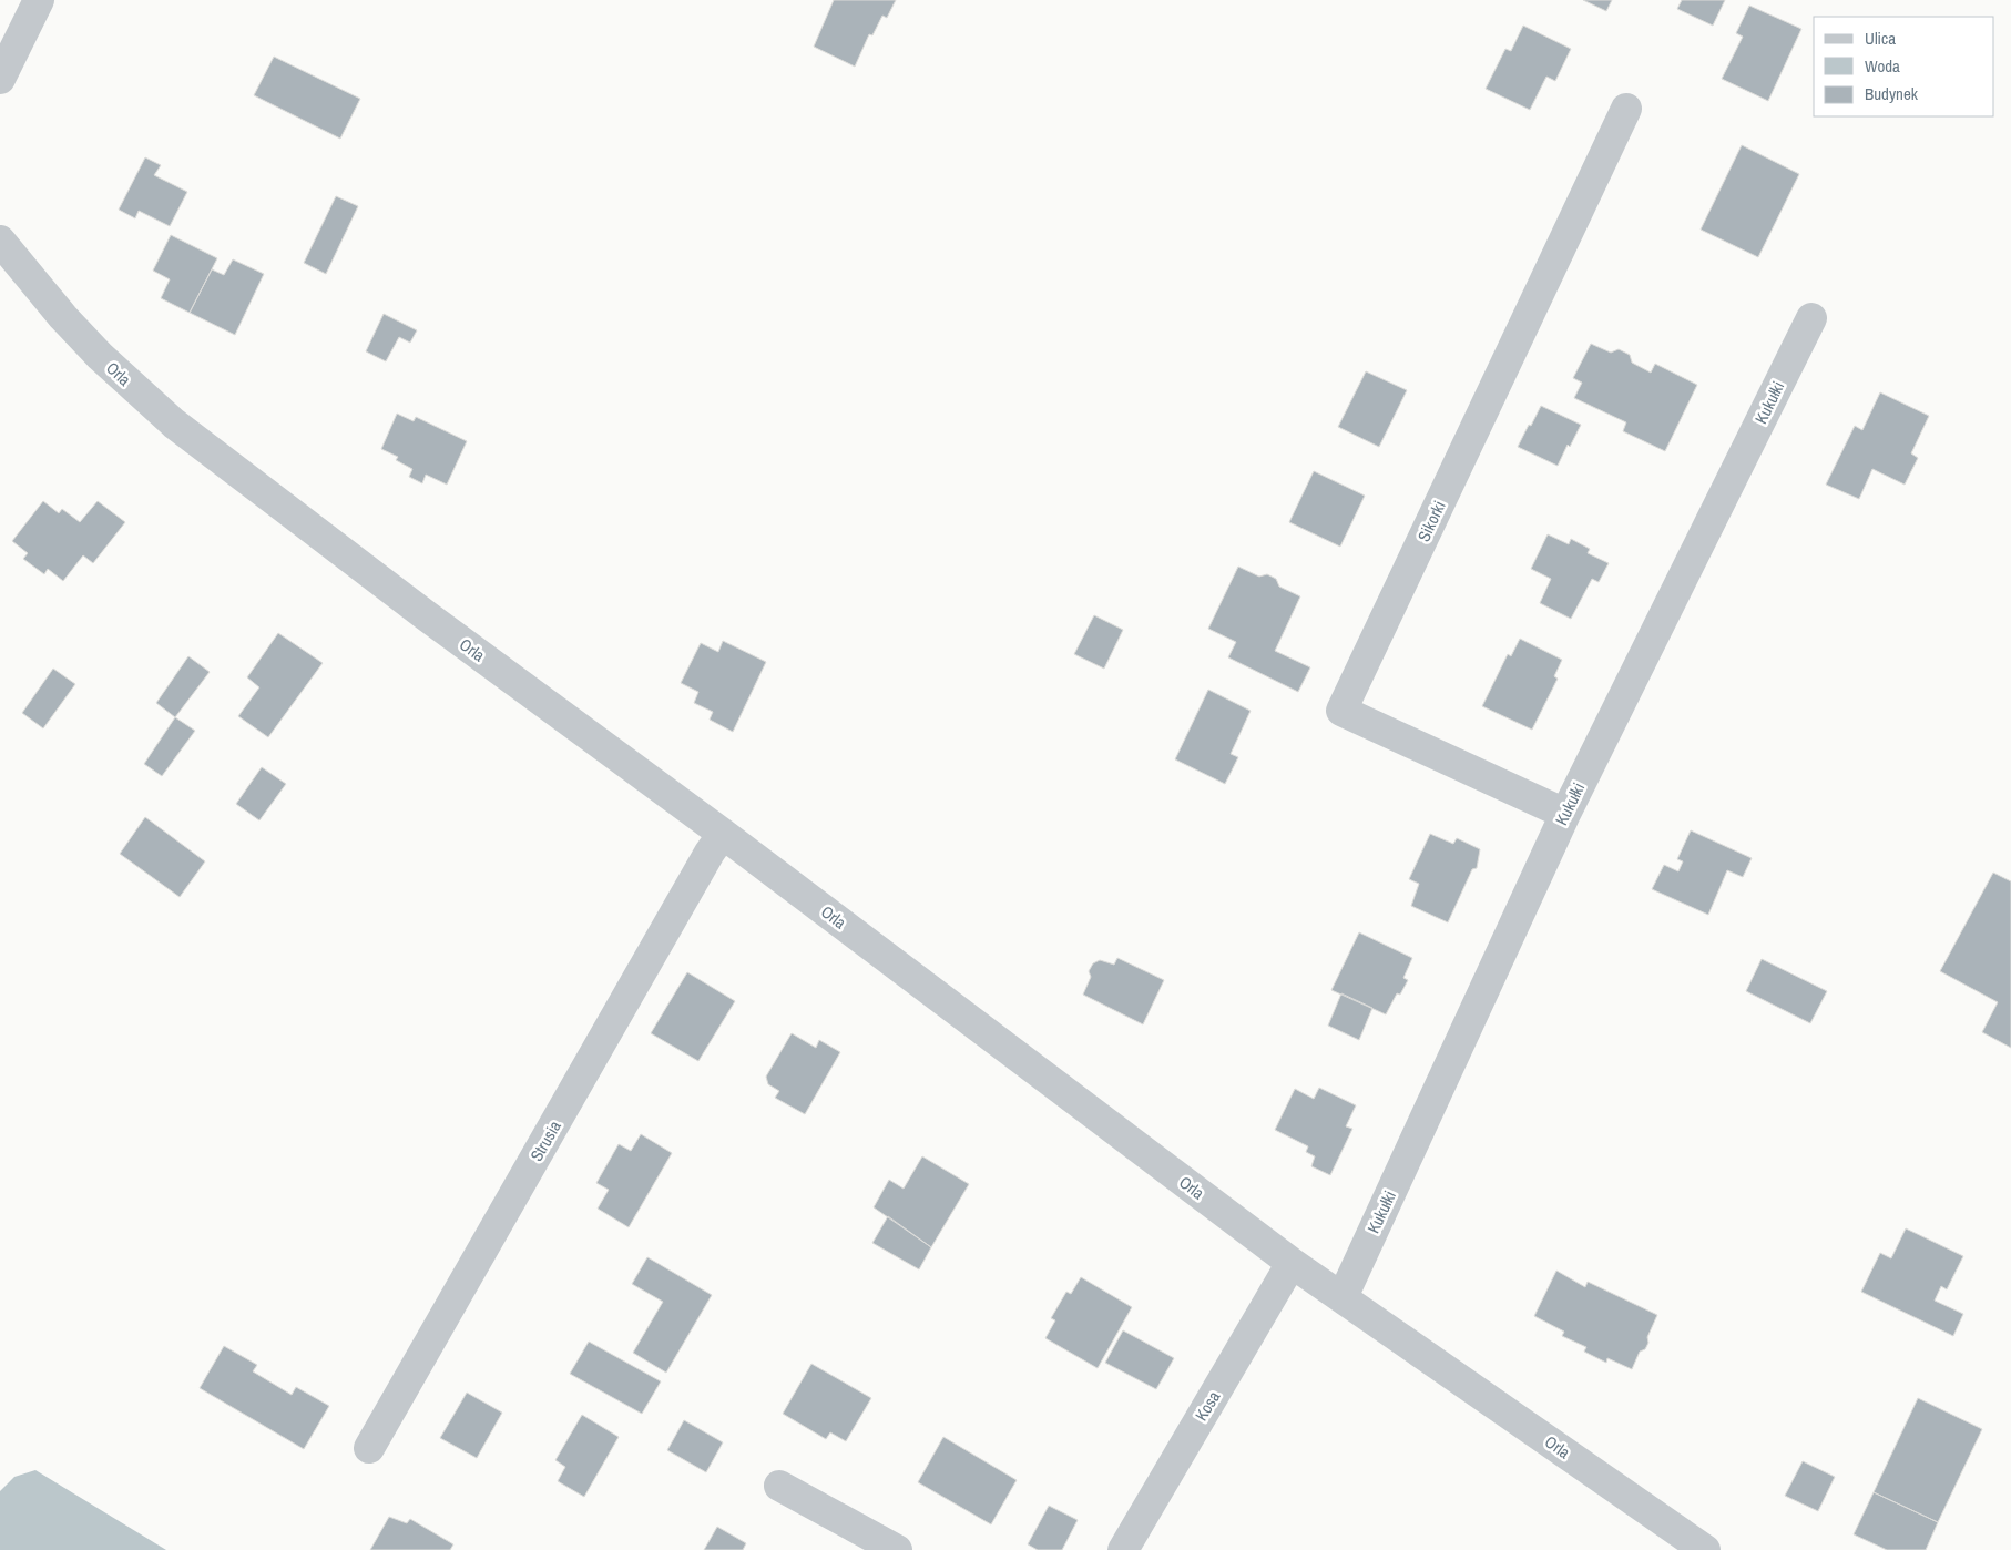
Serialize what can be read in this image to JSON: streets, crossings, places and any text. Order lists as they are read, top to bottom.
{
  "streets": {
    "street": [
      "Orla",
      "Kukułki",
      "Sikorki",
      "Strusia",
      "Kosa"
    ]
  },
  "crossings": [
    ["Orla", "Kukułki"],
    ["Orla", "Strusia"],
    ["Orla", "Kosa"],
    ["Kukułki", "Sikorki"]
  ],
  "legend": ["Ulica", "Woda", "Budynek"]
}
